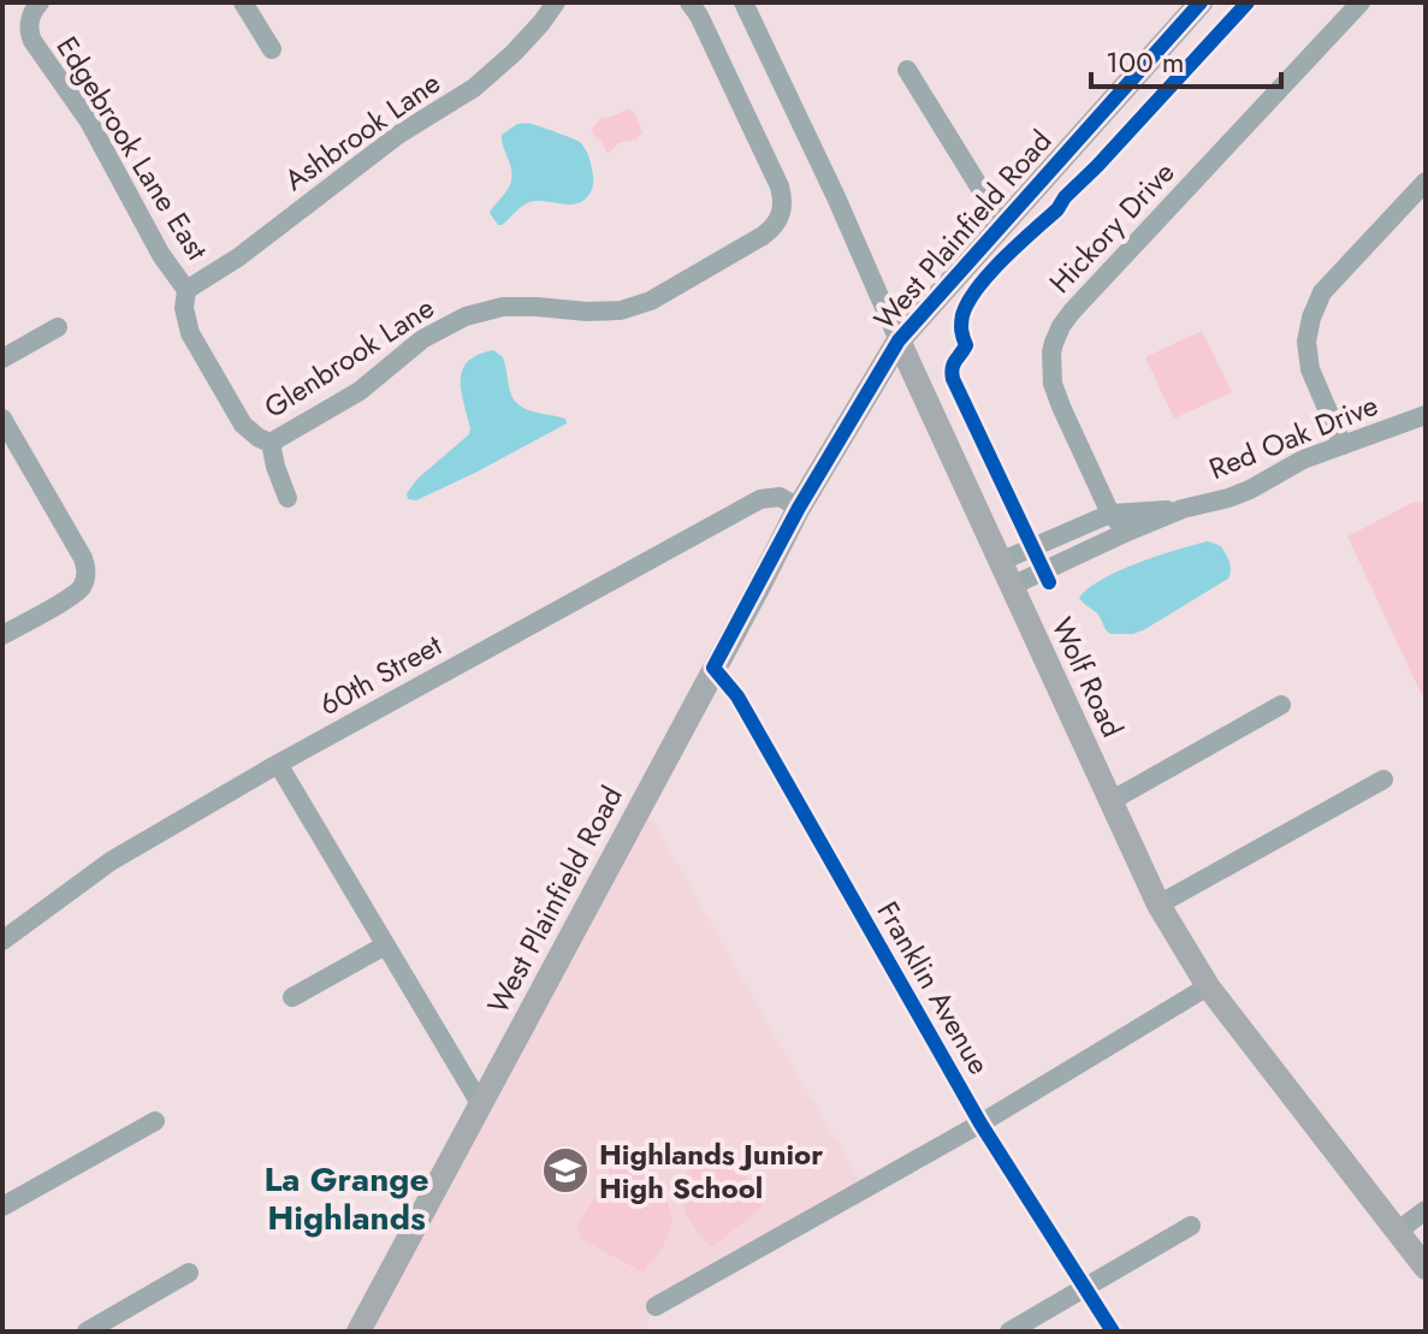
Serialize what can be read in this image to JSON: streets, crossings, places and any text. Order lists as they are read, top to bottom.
{
  "streets": {
    "main road": ["West Plainfield Road", "Wolf Road"],
    "street": [
      "Ashbrook Lane",
      "Edgebrook Lane East",
      "Hickory Drive",
      "Glenbrook Lane",
      "Red Oak Drive",
      "60th Street",
      "Franklin Avenue"
    ]
  },
  "crossings": [
    ["Ashbrook Lane", "Edgebrook Lane East"],
    ["Edgebrook Lane East", "Glenbrook Lane"],
    ["Hickory Drive", "Red Oak Drive"],
    ["West Plainfield Road", "60th Street"],
    ["West Plainfield Road", "Wolf Road"],
    ["West Plainfield Road", "Franklin Avenue"],
    ["Red Oak Drive", "Wolf Road"]
  ],
  "districts": ["La Grange Highlands"],
  "places": {
    "school or university": ["Highlands Junior High School"]
  },
  "scale_bar": "100 m"
}
